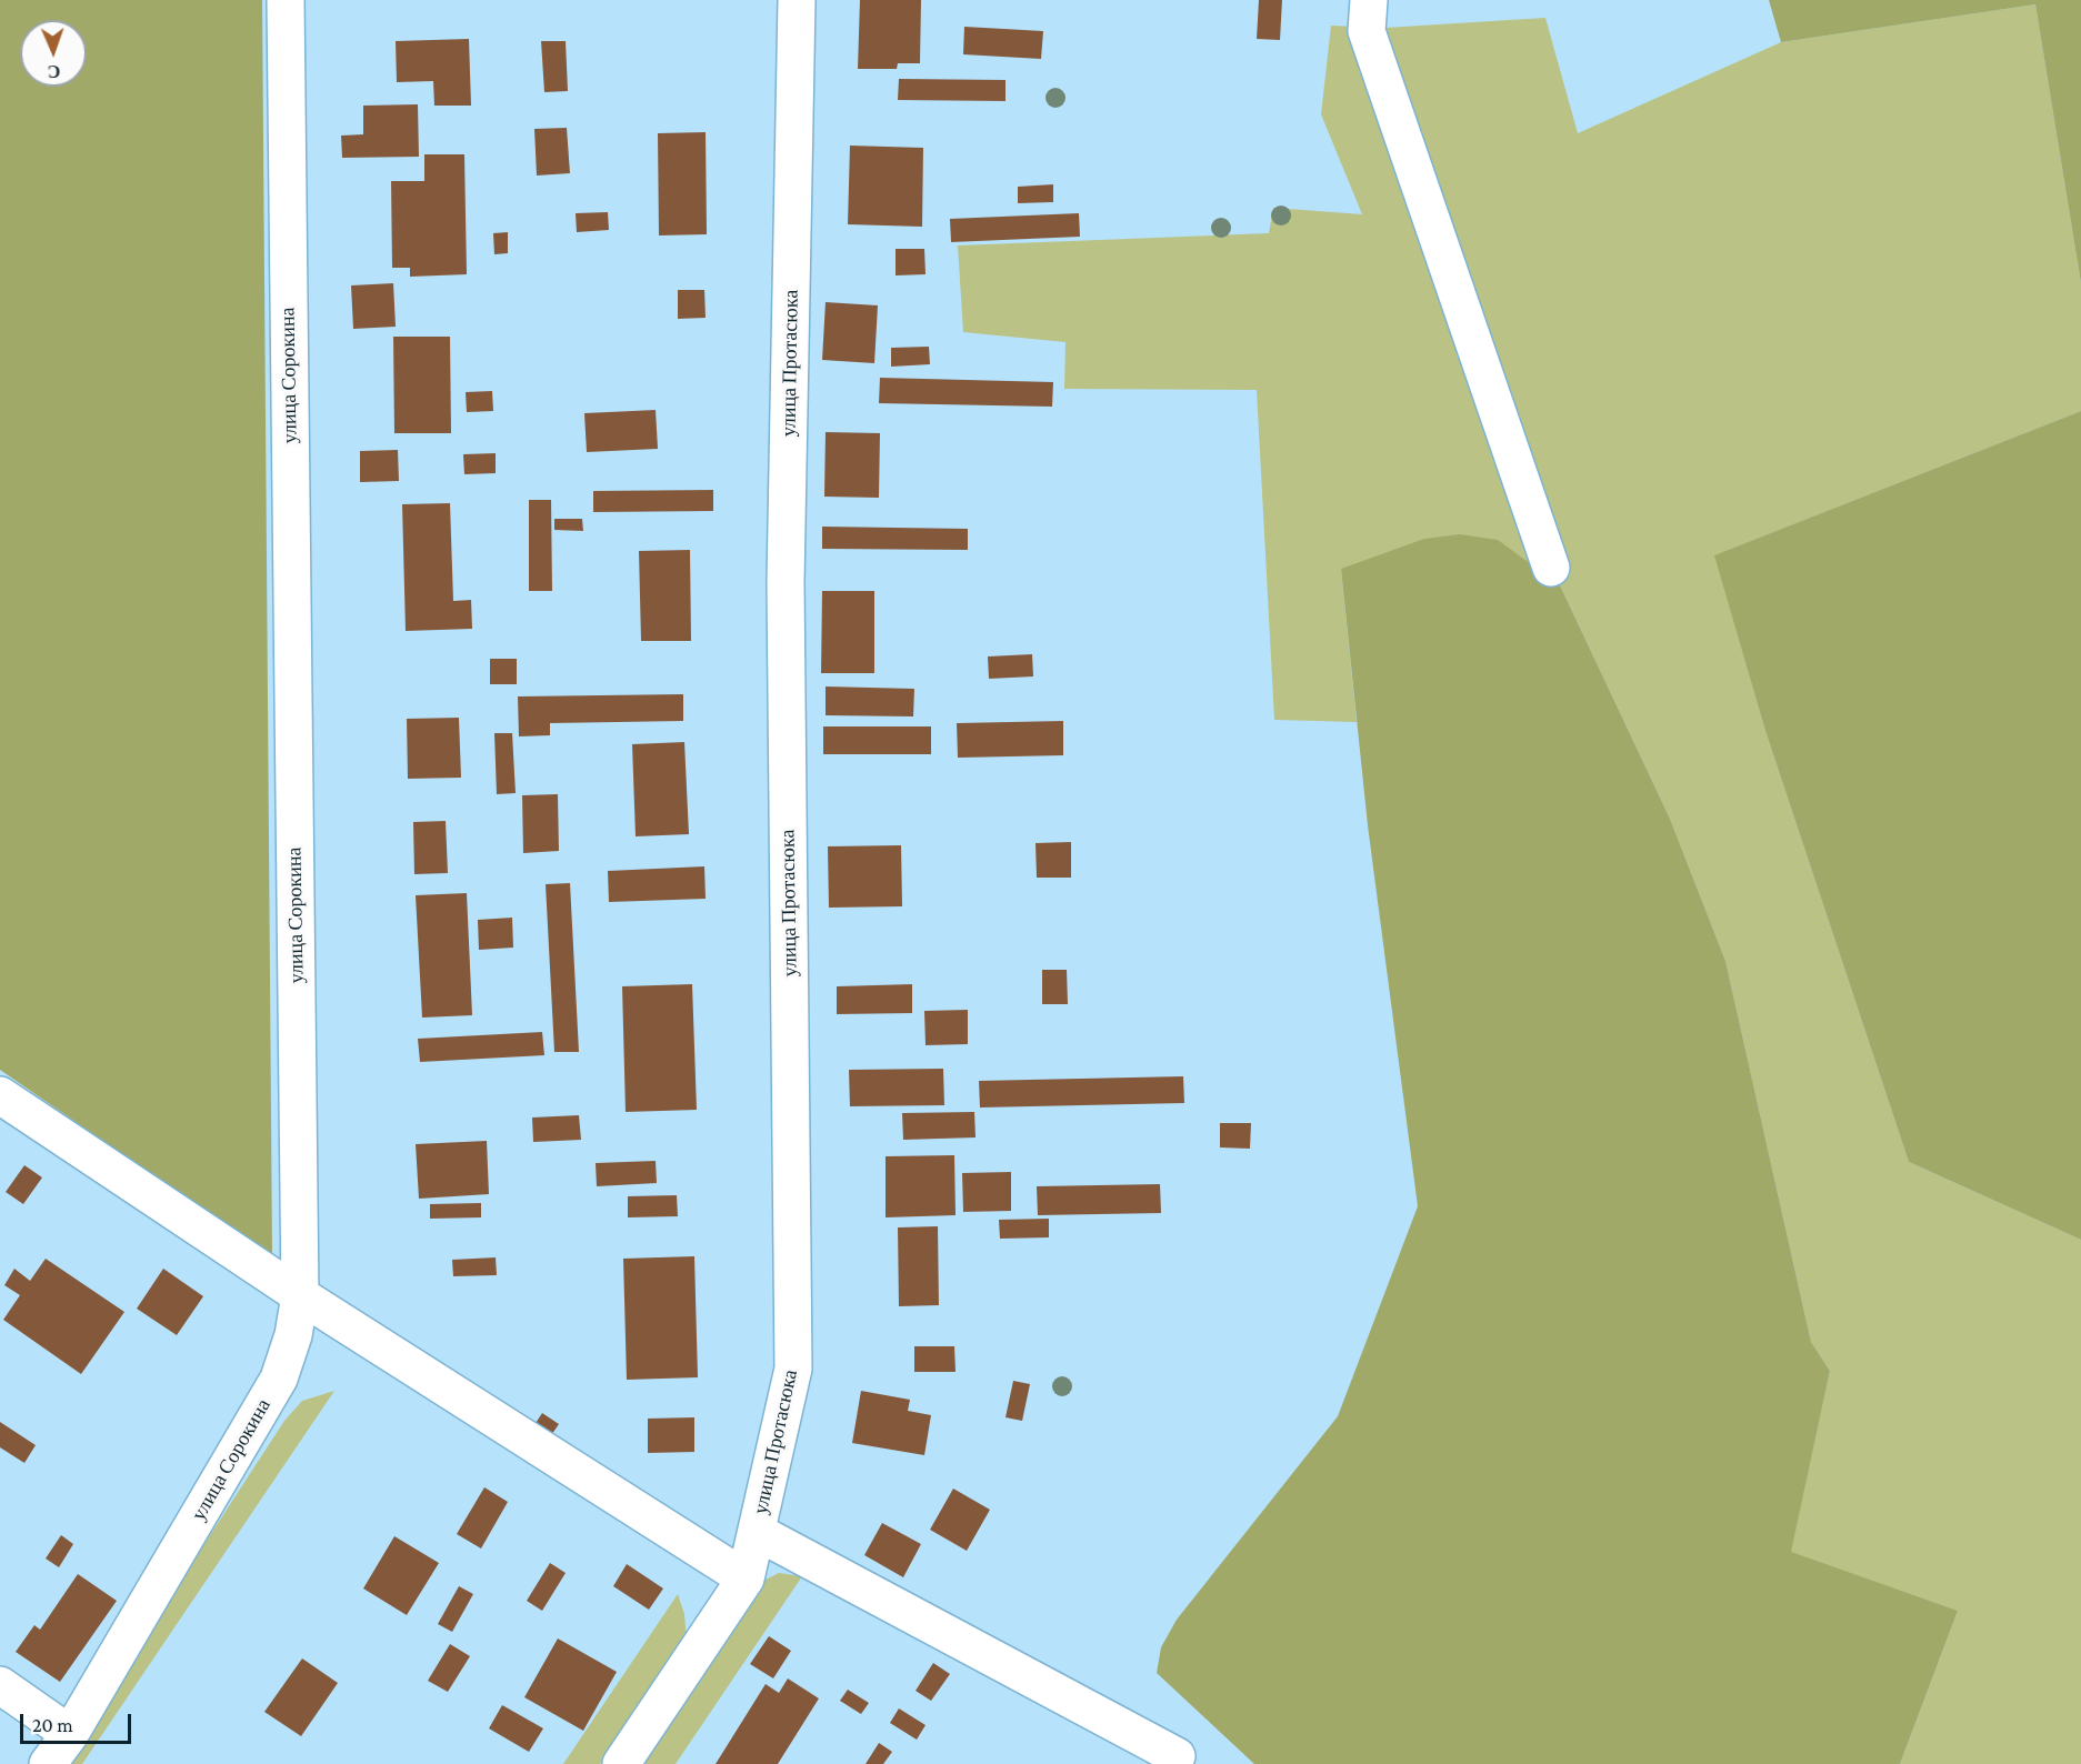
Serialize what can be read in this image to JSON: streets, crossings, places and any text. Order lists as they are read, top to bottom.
{
  "streets": {
    "street": ["улица Протасюка", "улица Сорокина"]
  },
  "scale_bar": "20 m",
  "north": "bottom"
}
